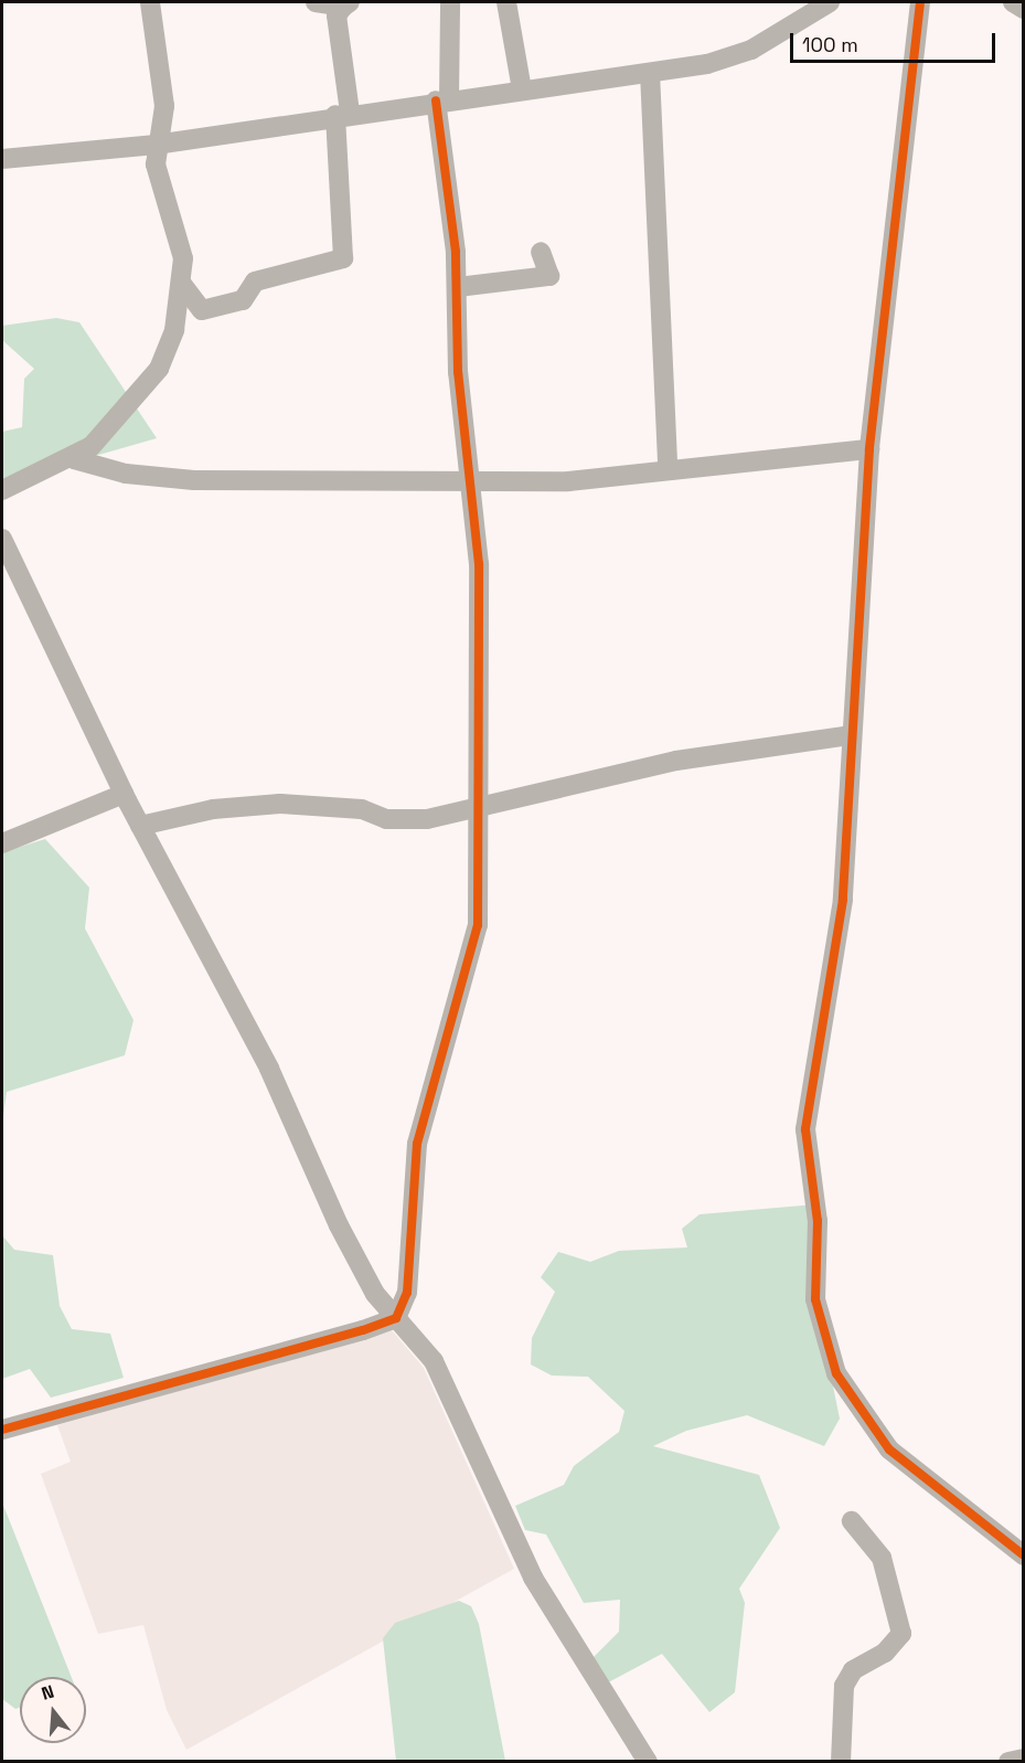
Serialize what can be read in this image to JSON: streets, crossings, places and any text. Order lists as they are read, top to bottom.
{
  "scale_bar": "100 m",
  "north": "top"
}
